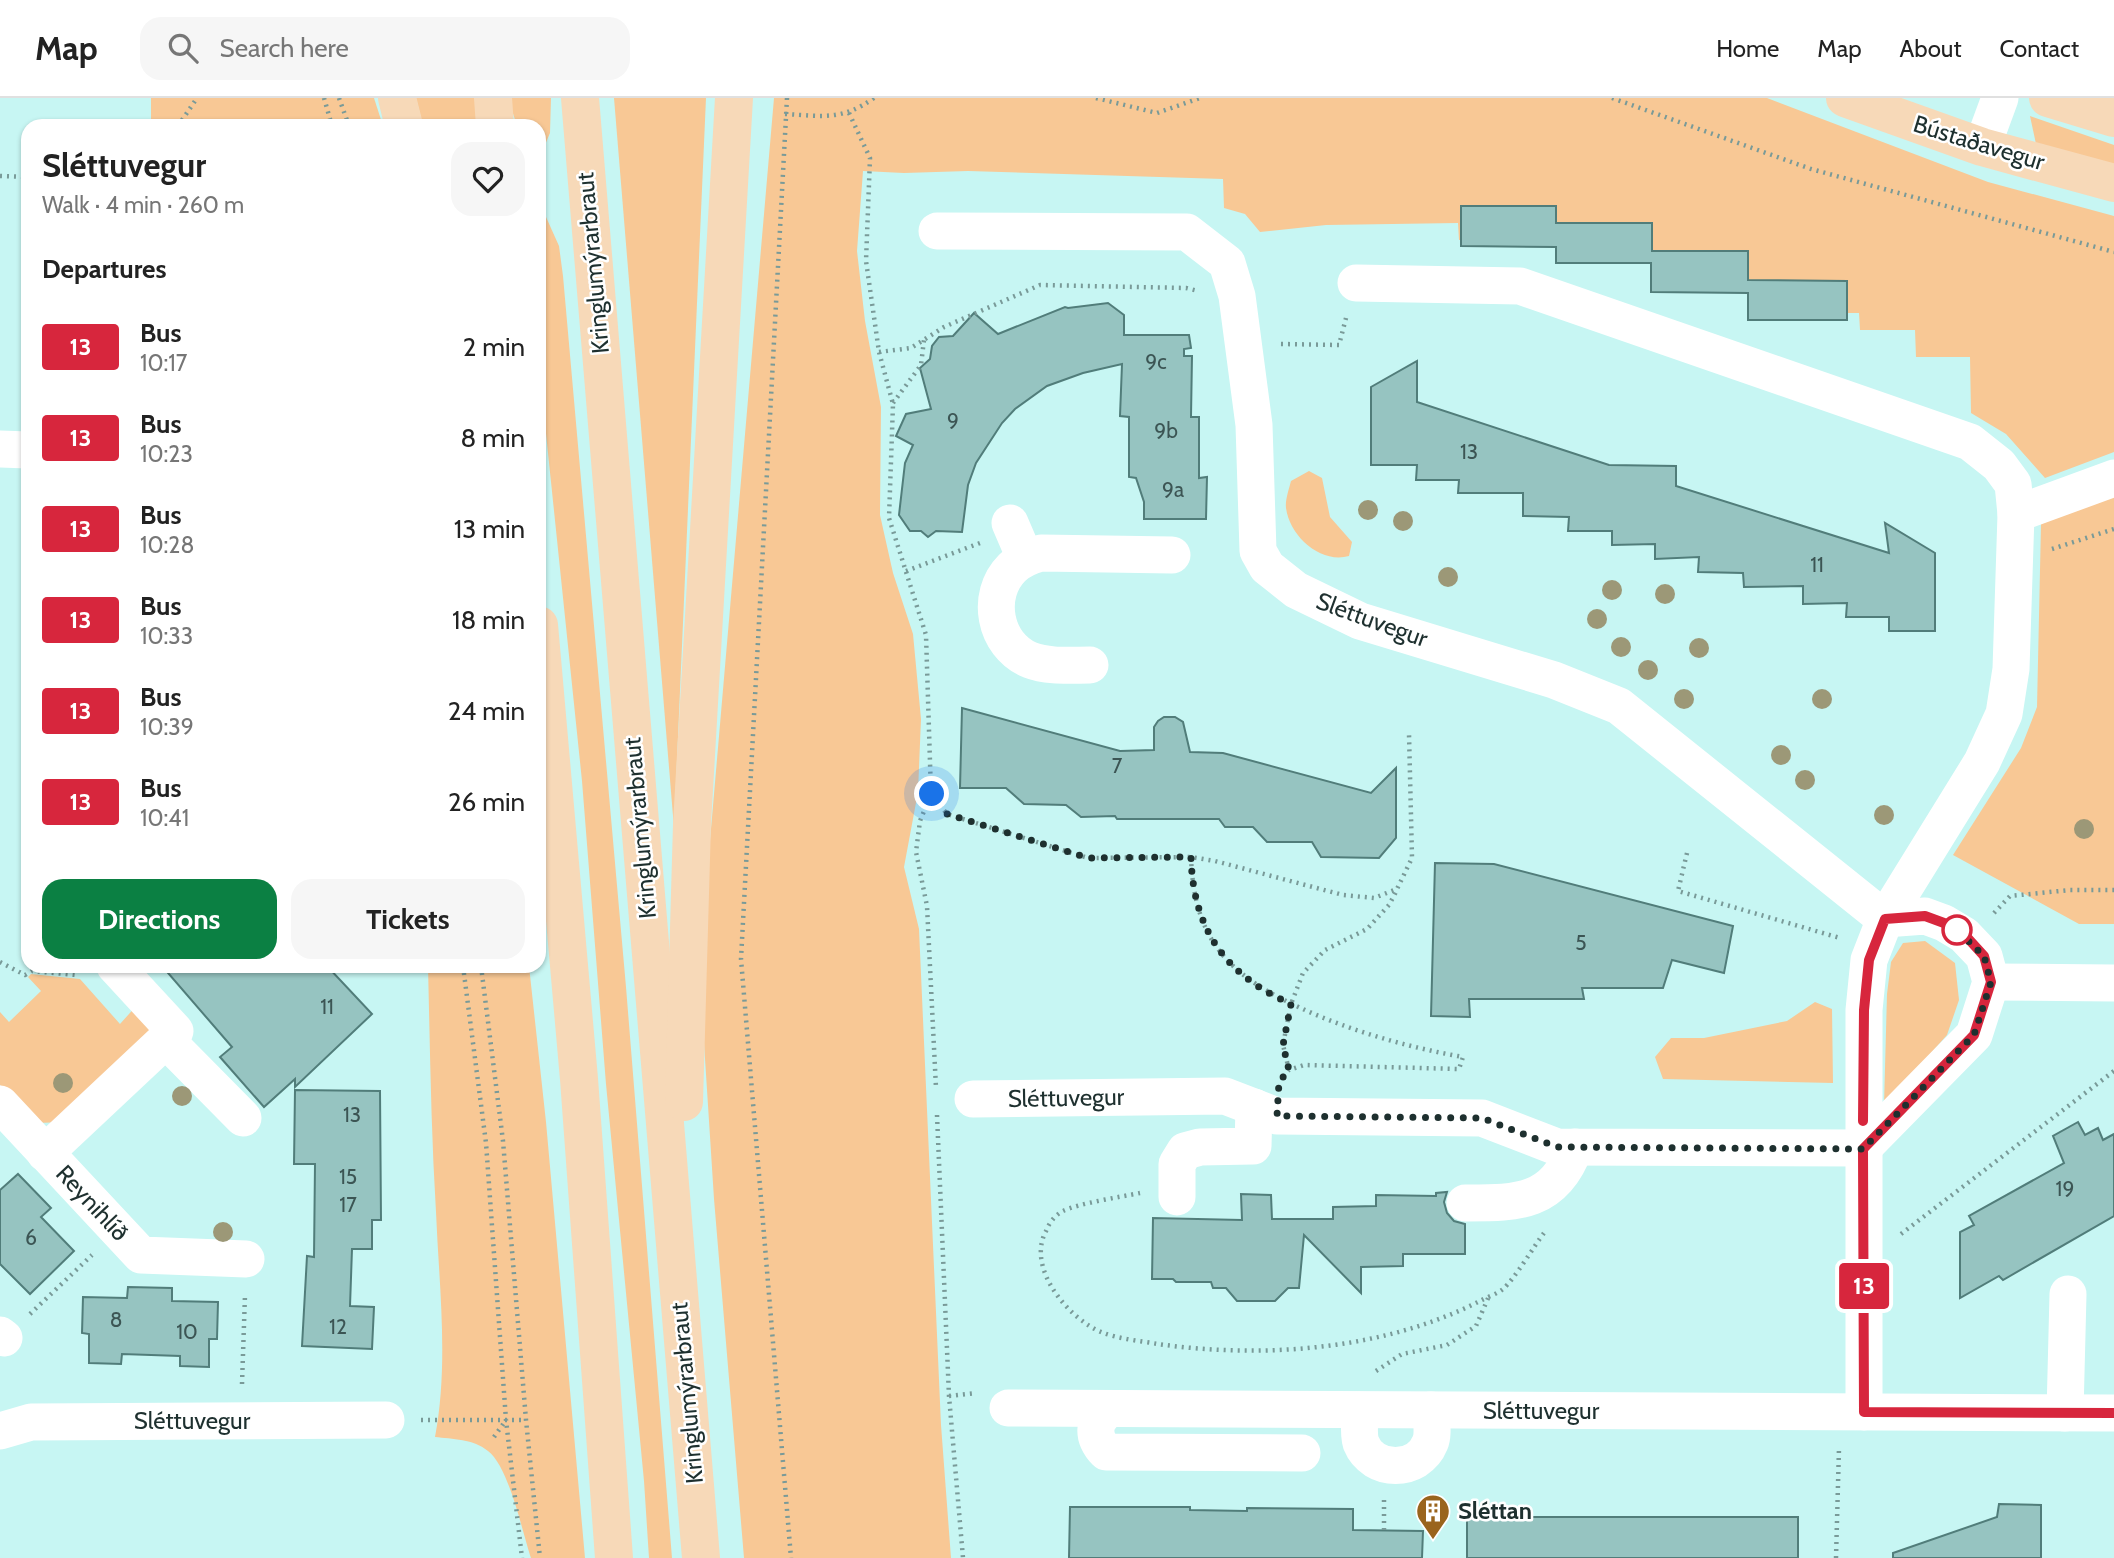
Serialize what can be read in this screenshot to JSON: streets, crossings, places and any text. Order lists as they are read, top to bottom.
{
  "streets": {
    "main road": ["Bústaðavegur", "Kringlumýrarbraut"],
    "street": ["Sléttuvegur", "Reynihlíð"]
  },
  "places": {
    "building": ["Sléttan"]
  },
  "lines": ["bus line 13"],
  "house_numbers": [
    "9c",
    "9",
    "9b",
    "13",
    "9a",
    "11",
    "7",
    "5",
    "11",
    "13",
    "15",
    "19",
    "17",
    "6",
    "8",
    "12",
    "10"
  ],
  "page": {
    "header": "Map",
    "search": "Search here",
    "nav": [
      "Home",
      "Map",
      "About",
      "Contact"
    ],
    "on_map": "13",
    "heading": [
      ["Sléttuvegur", "Walk · 4 min · 260 m"],
      "Departures"
    ],
    "list": [
      {
        "mark": "13",
        "name": "Bus",
        "note": "10:17",
        "value": "2 min"
      },
      {
        "mark": "13",
        "name": "Bus",
        "note": "10:23",
        "value": "8 min"
      },
      {
        "mark": "13",
        "name": "Bus",
        "note": "10:28",
        "value": "13 min"
      },
      {
        "mark": "13",
        "name": "Bus",
        "note": "10:33",
        "value": "18 min"
      },
      {
        "mark": "13",
        "name": "Bus",
        "note": "10:39",
        "value": "24 min"
      },
      {
        "mark": "13",
        "name": "Bus",
        "note": "10:41",
        "value": "26 min"
      }
    ],
    "buttons": ["Directions", "Tickets"]
  }
}
